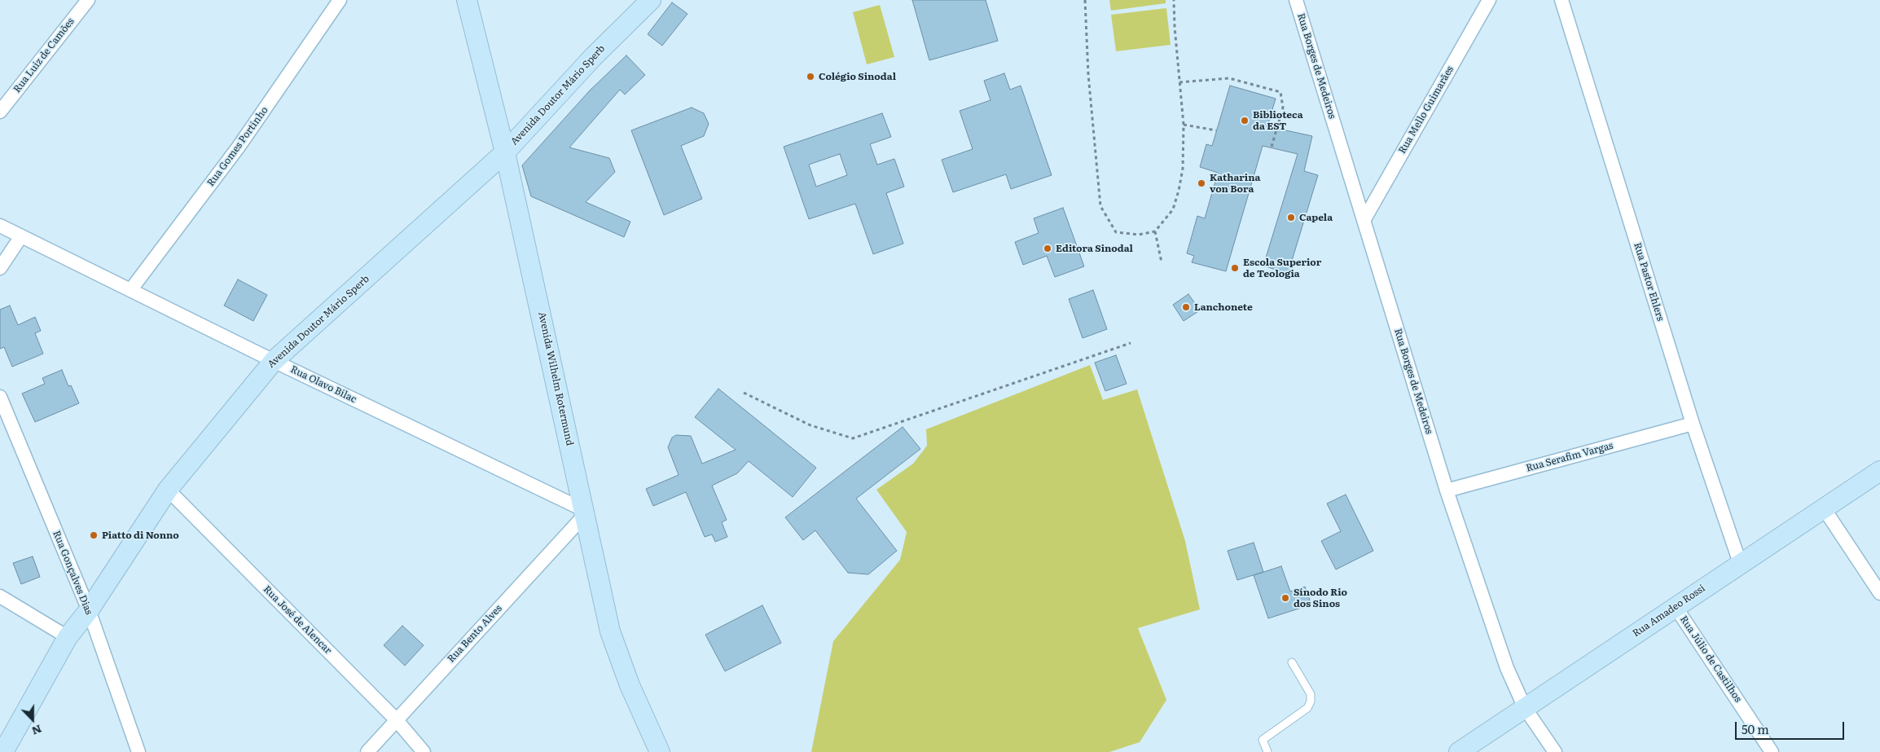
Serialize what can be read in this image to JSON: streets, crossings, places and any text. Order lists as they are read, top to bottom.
{
  "streets": {
    "street": [
      "Rua Luiz de Camões",
      "Rua Borges de Medeiros",
      "Avenida Doutor Mário Sperb",
      "Rua Mello Guimarães",
      "Rua Gomes Portinho",
      "Rua Pastor Ehlers",
      "Avenida Wilhelm Rotermund",
      "Rua Olavo Bilac",
      "Rua Serafim Vargas",
      "Rua Gonçalves Dias",
      "Rua Amadeo Rossi",
      "Rua José de Alencar",
      "Rua Bento Alves",
      "Rua Júlio de Castilhos"
    ]
  },
  "crossings": [
    ["Rua Borges de Medeiros", "Rua Mello Guimarães"],
    ["Rua Borges de Medeiros", "Rua Serafim Vargas"],
    ["Rua Borges de Medeiros", "Rua Amadeo Rossi"],
    ["Avenida Doutor Mário Sperb", "Avenida Wilhelm Rotermund"],
    ["Avenida Doutor Mário Sperb", "Rua Olavo Bilac"],
    ["Avenida Doutor Mário Sperb", "Rua Gonçalves Dias"],
    ["Avenida Doutor Mário Sperb", "Rua José de Alencar"],
    ["Rua Gomes Portinho", "Rua Olavo Bilac"],
    ["Rua Pastor Ehlers", "Rua Serafim Vargas"],
    ["Rua Pastor Ehlers", "Rua Amadeo Rossi"],
    ["Avenida Wilhelm Rotermund", "Rua Olavo Bilac"],
    ["Avenida Wilhelm Rotermund", "Rua Bento Alves"],
    ["Rua Olavo Bilac", "Rua Bento Alves"],
    ["Rua Amadeo Rossi", "Rua Júlio de Castilhos"],
    ["Rua José de Alencar", "Rua Bento Alves"]
  ],
  "places": [
    "Colégio Sinodal",
    "Biblioteca da EST",
    "Katharina von Bora",
    "Capela",
    "Editora Sinodal",
    "Escola Superior de Teologia",
    "Lanchonete",
    "Piatto di Nonno",
    "Sínodo Rio dos Sinos"
  ],
  "scale_bar": "50 m",
  "north": "bottom"
}
